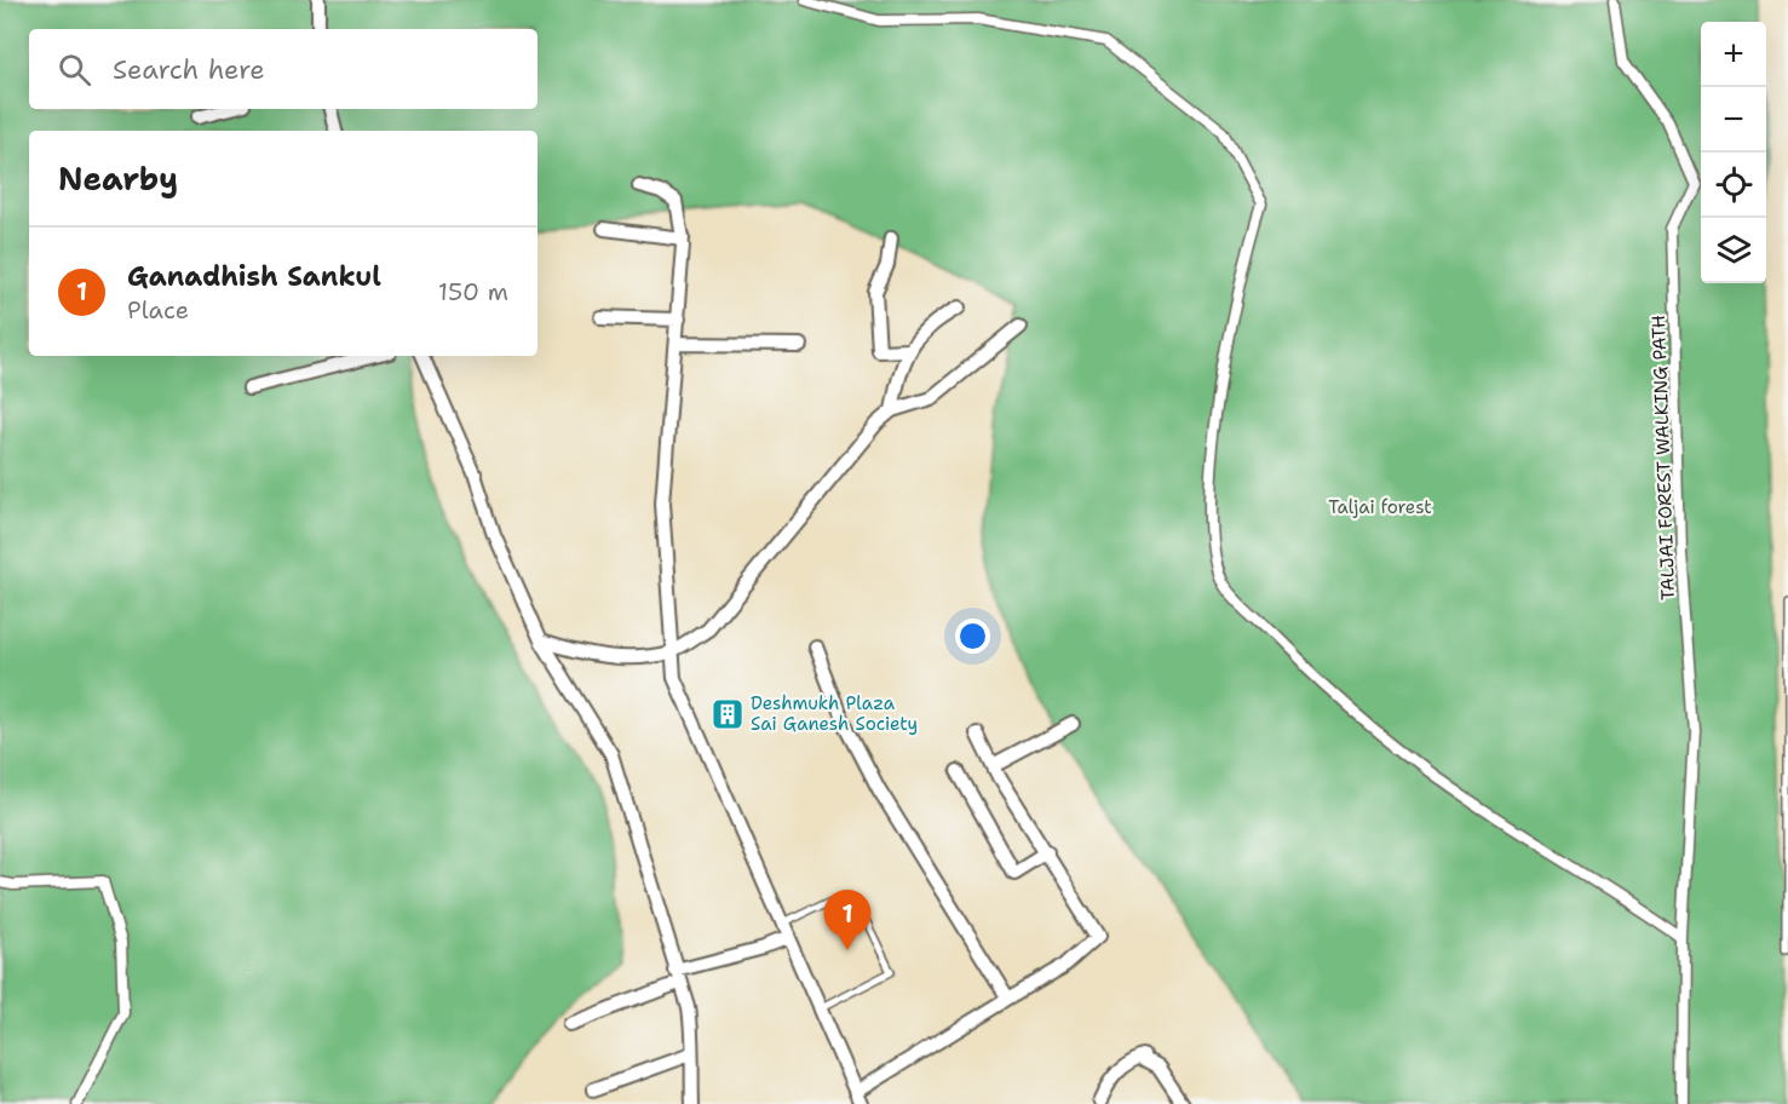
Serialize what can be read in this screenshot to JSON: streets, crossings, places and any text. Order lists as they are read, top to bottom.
{
  "streets": {
    "street": ["TALJAI FOREST WALKING PATH"]
  },
  "parks": ["Taljai forest"],
  "places": {
    "building": ["Deshmukh Plaza Sai Ganesh Society"]
  },
  "page": {
    "map_buttons": ["+", "−"],
    "search": "Search here",
    "heading": "Nearby",
    "list": [
      {
        "mark": "1",
        "name": "Ganadhish Sankul",
        "note": "Place",
        "value": "150 m"
      }
    ],
    "pins": "1"
  }
}
